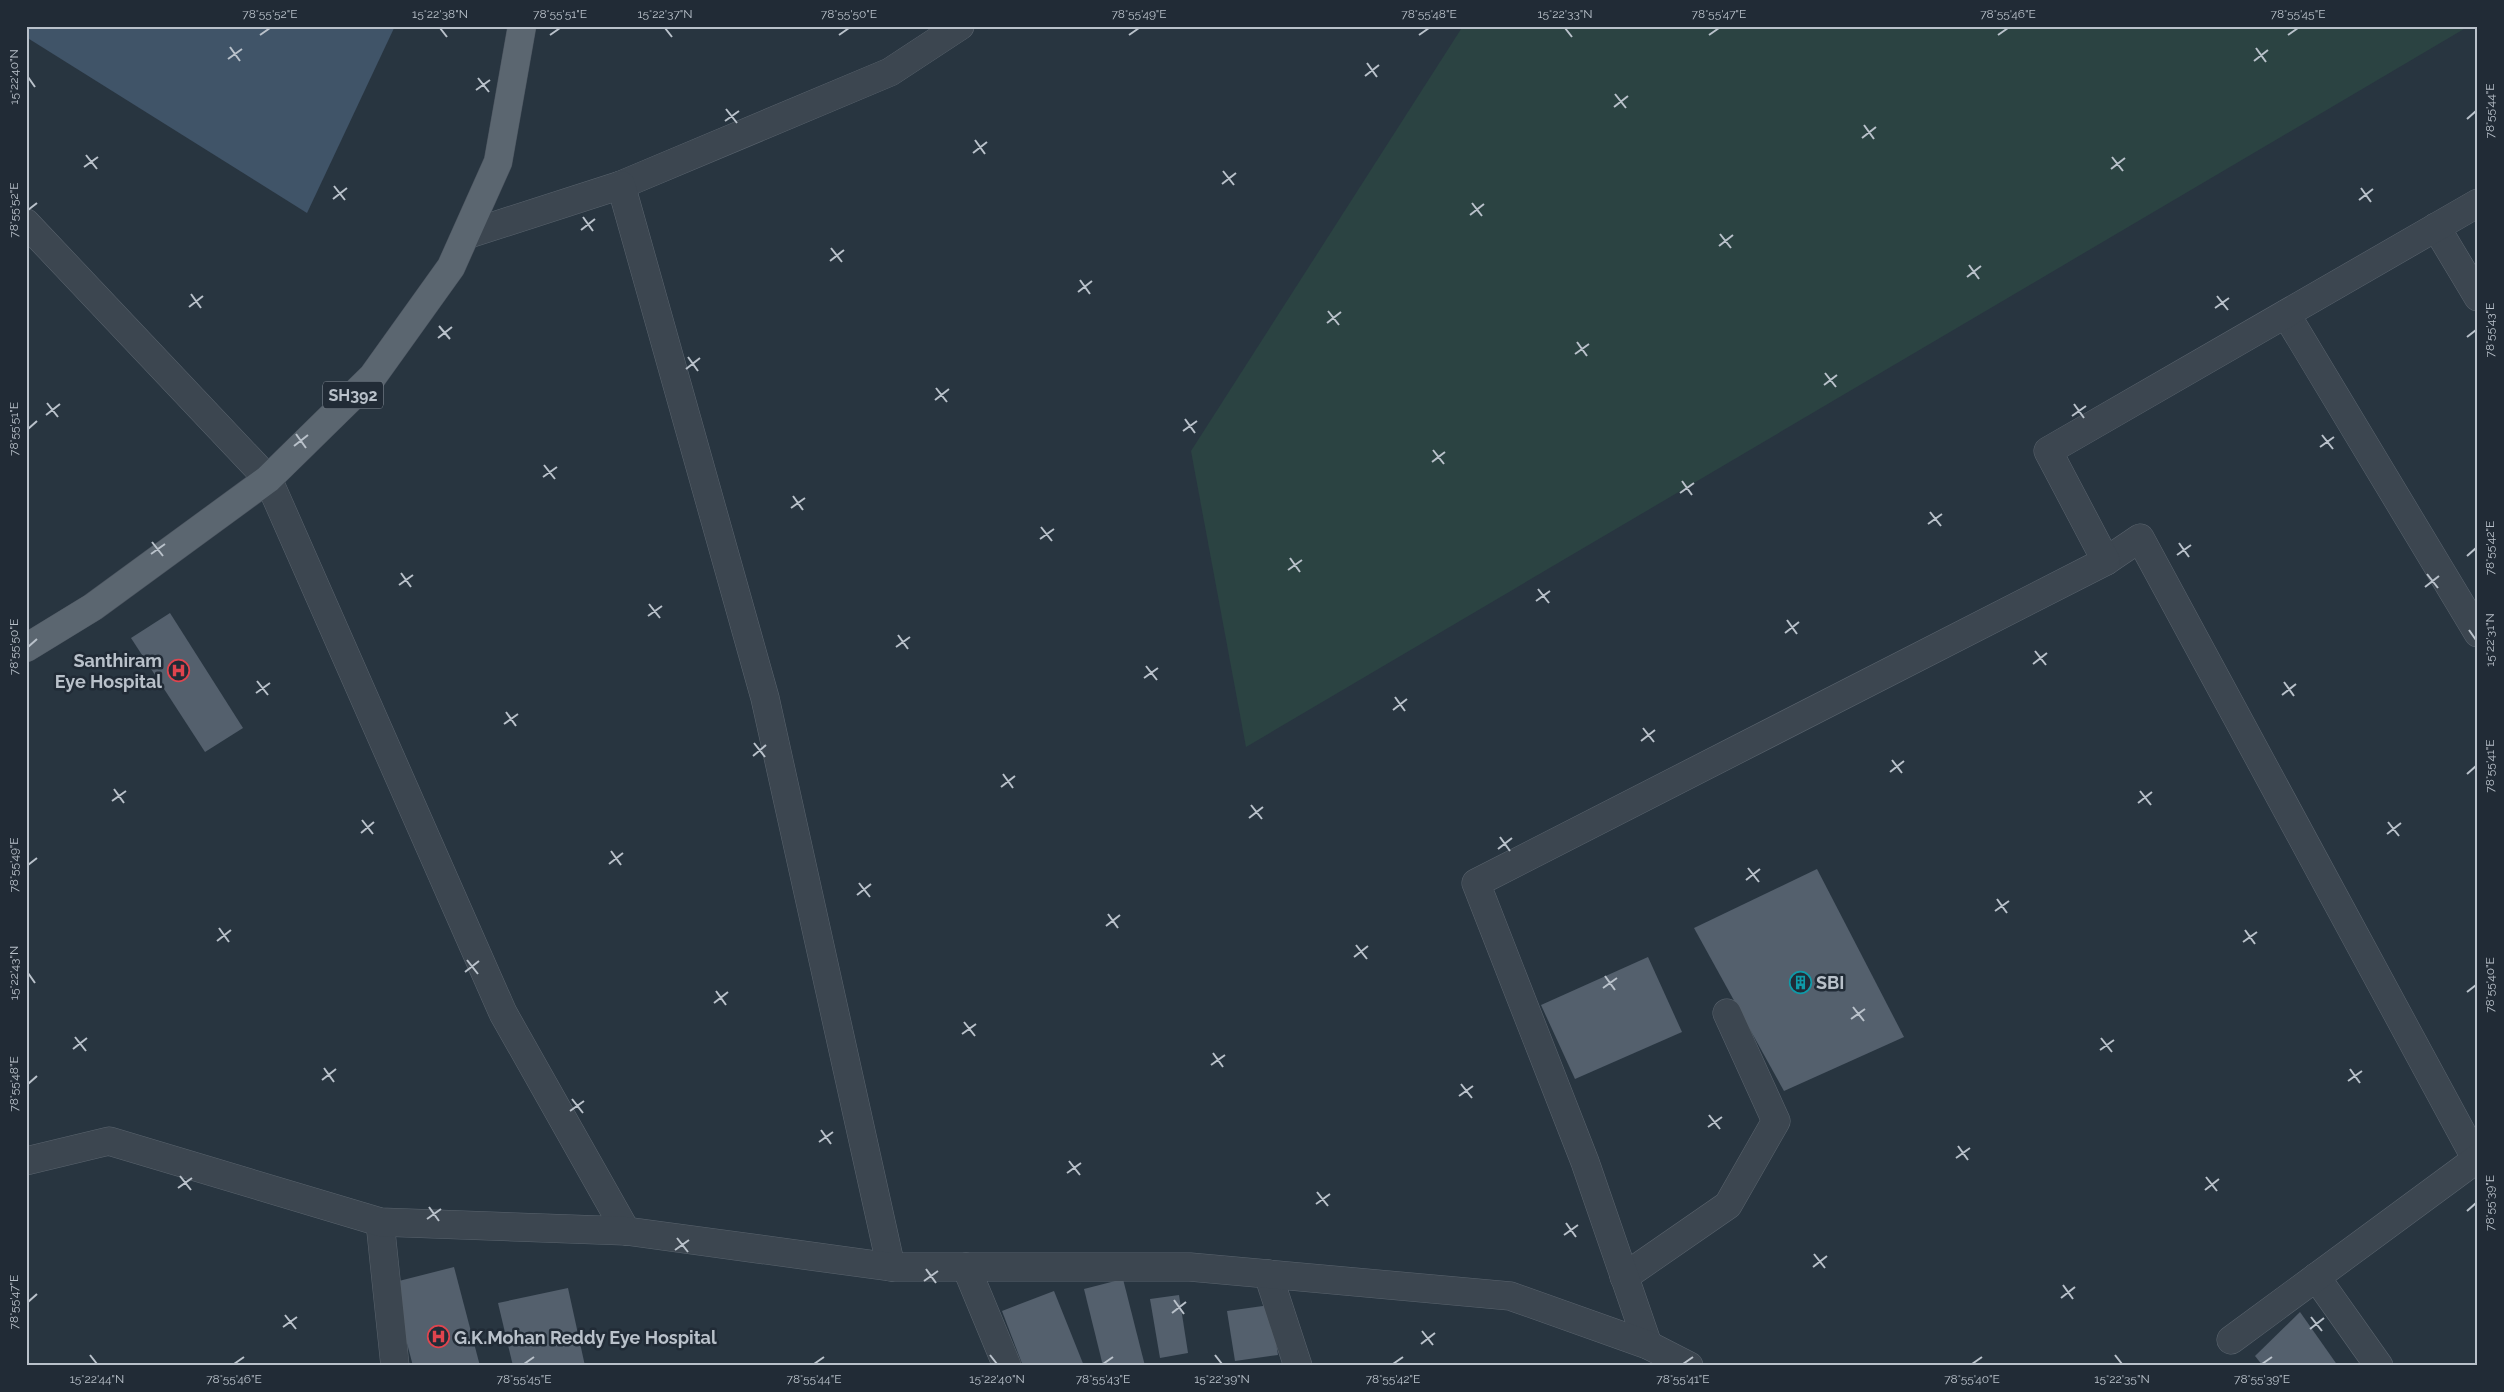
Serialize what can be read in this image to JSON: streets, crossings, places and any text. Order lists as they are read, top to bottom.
{
  "streets": {
    "main road": ["SH392"]
  },
  "places": {
    "hospital": ["Santhiram Eye Hospital", "G.K.Mohan Reddy Eye Hospital"],
    "building": ["SBI"]
  },
  "coordinates": [
    "78°55'52\"E",
    "15°22'38\"N",
    "78°55'51\"E",
    "15°22'37\"N",
    "78°55'50\"E",
    "78°55'49\"E",
    "78°55'48\"E",
    "15°22'33\"N",
    "78°55'47\"E",
    "78°55'46\"E",
    "78°55'45\"E",
    "15°22'40\"N",
    "78°55'44\"E",
    "78°55'43\"E",
    "78°55'42\"E",
    "15°22'31\"N",
    "78°55'41\"E",
    "15°22'43\"N",
    "78°55'40\"E",
    "78°55'39\"E",
    "15°22'44\"N",
    "15°22'39\"N",
    "15°22'35\"N"
  ]
}
